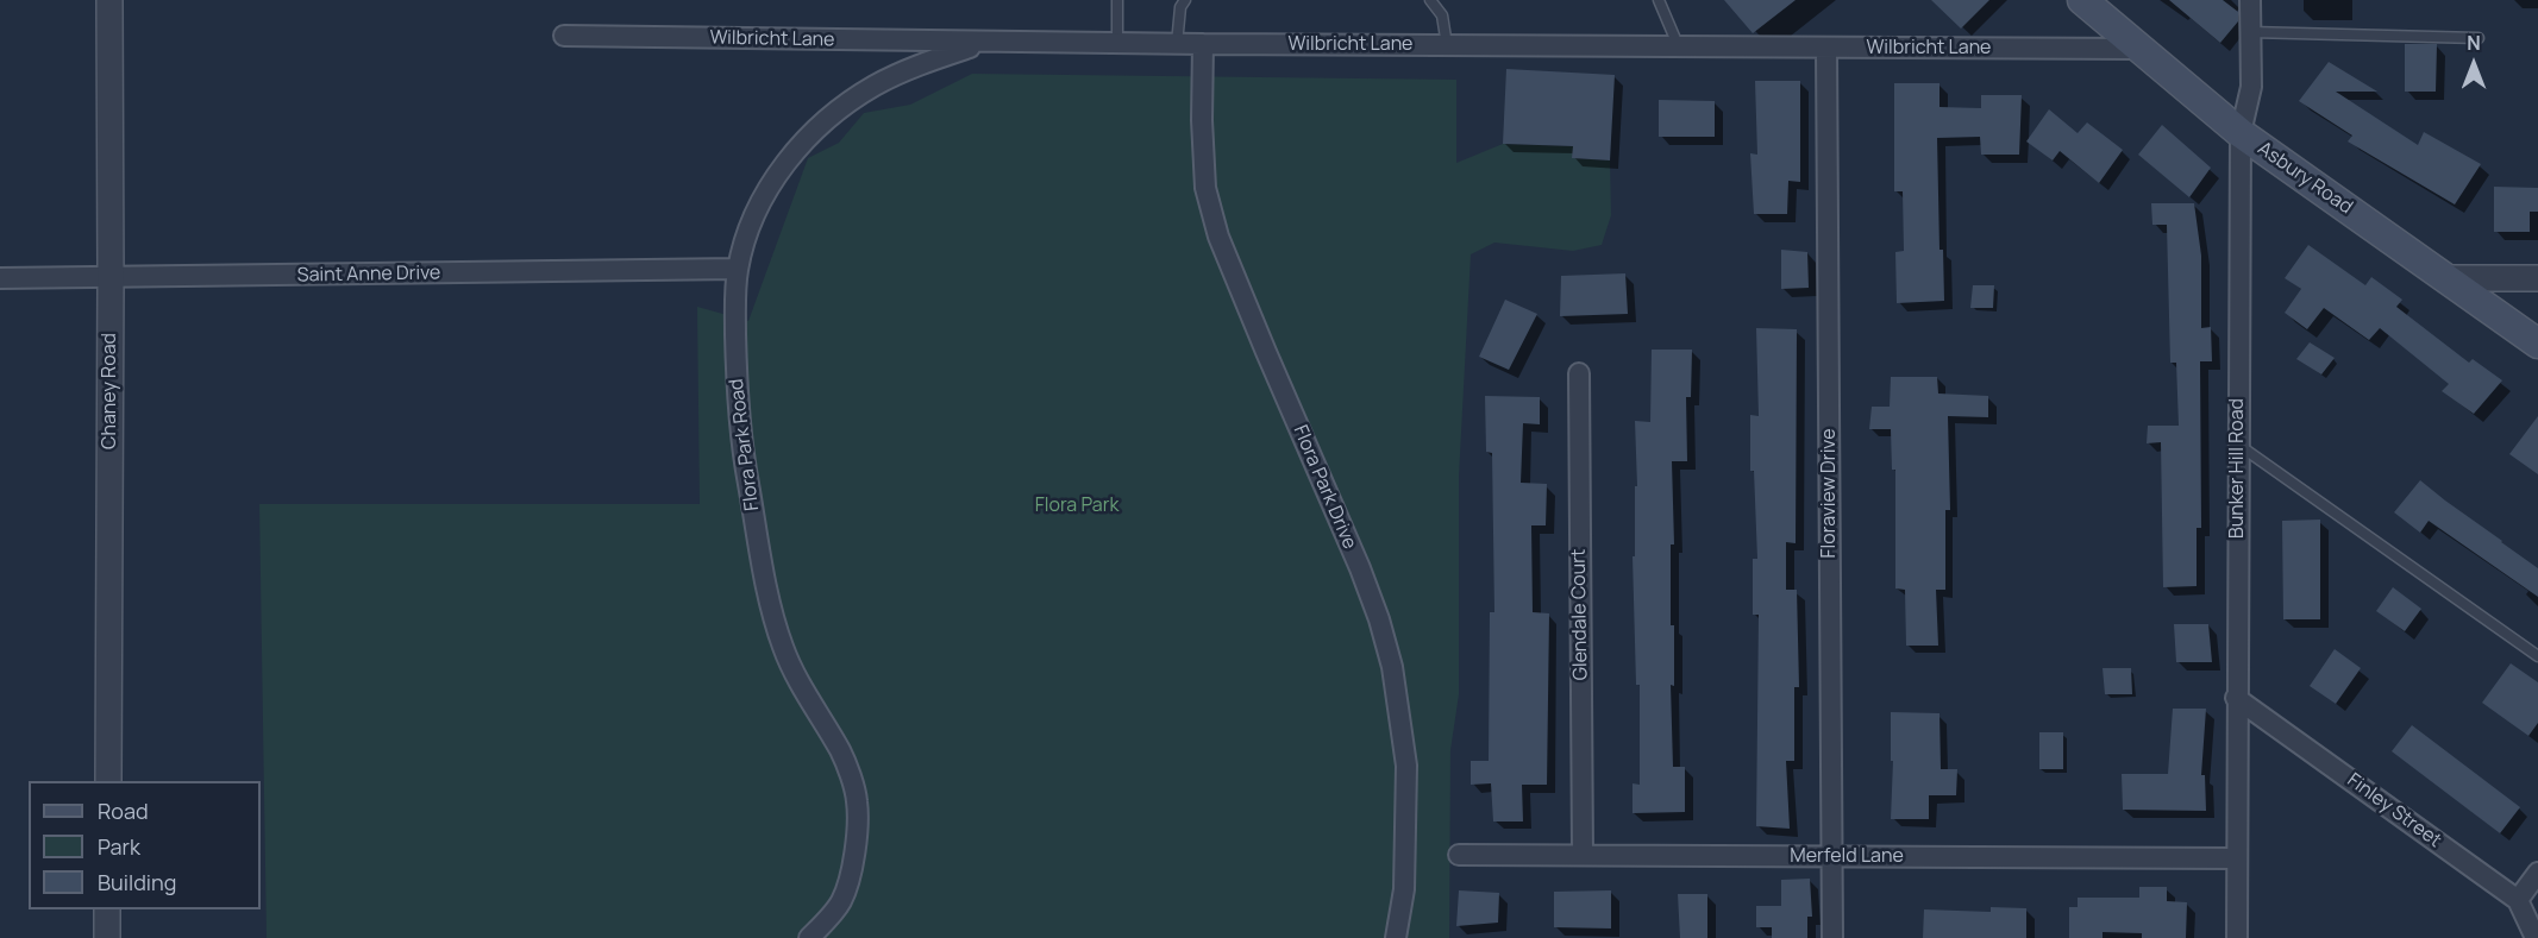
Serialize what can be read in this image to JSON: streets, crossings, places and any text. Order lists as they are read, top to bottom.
{
  "streets": {
    "main road": ["Asbury Road"],
    "street": [
      "Wilbricht Lane",
      "Saint Anne Drive",
      "Chaney Road",
      "Flora Park Road",
      "Bunker Hill Road",
      "Flora Park Drive",
      "Floraview Drive",
      "Glendale Court",
      "Finley Street",
      "Merfeld Lane"
    ]
  },
  "crossings": [
    ["Wilbricht Lane", "Asbury Road"],
    ["Wilbricht Lane", "Flora Park Road"],
    ["Wilbricht Lane", "Flora Park Drive"],
    ["Wilbricht Lane", "Floraview Drive"],
    ["Asbury Road", "Bunker Hill Road"],
    ["Saint Anne Drive", "Chaney Road"],
    ["Saint Anne Drive", "Flora Park Road"],
    ["Bunker Hill Road", "Finley Street"],
    ["Bunker Hill Road", "Merfeld Lane"],
    ["Floraview Drive", "Merfeld Lane"],
    ["Glendale Court", "Merfeld Lane"]
  ],
  "parks": ["Flora Park"],
  "legend": ["Road", "Park", "Building"],
  "north": "top"
}
